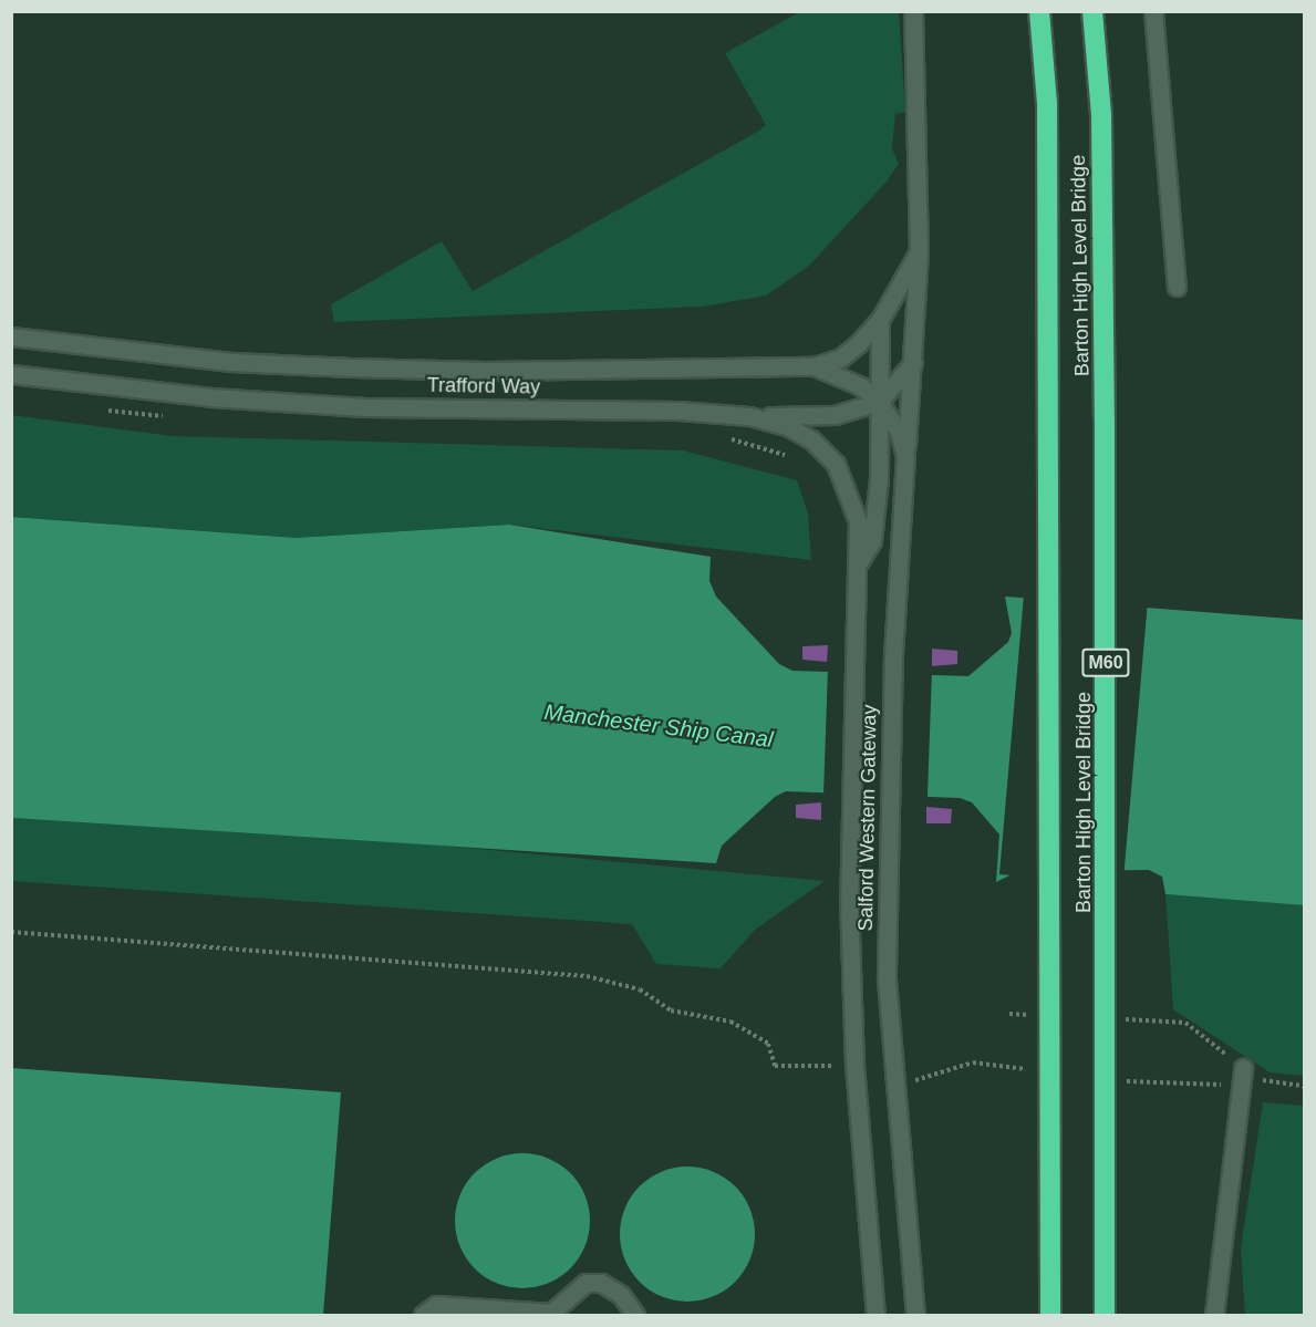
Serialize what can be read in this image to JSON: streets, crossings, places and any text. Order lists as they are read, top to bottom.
{
  "streets": {
    "highway": ["Barton High Level Bridge", "M60"],
    "street": ["Trafford Way", "Salford Western Gateway"]
  },
  "crossings": [
    ["Trafford Way", "Salford Western Gateway"]
  ],
  "water": ["Manchester Ship Canal"]
}
